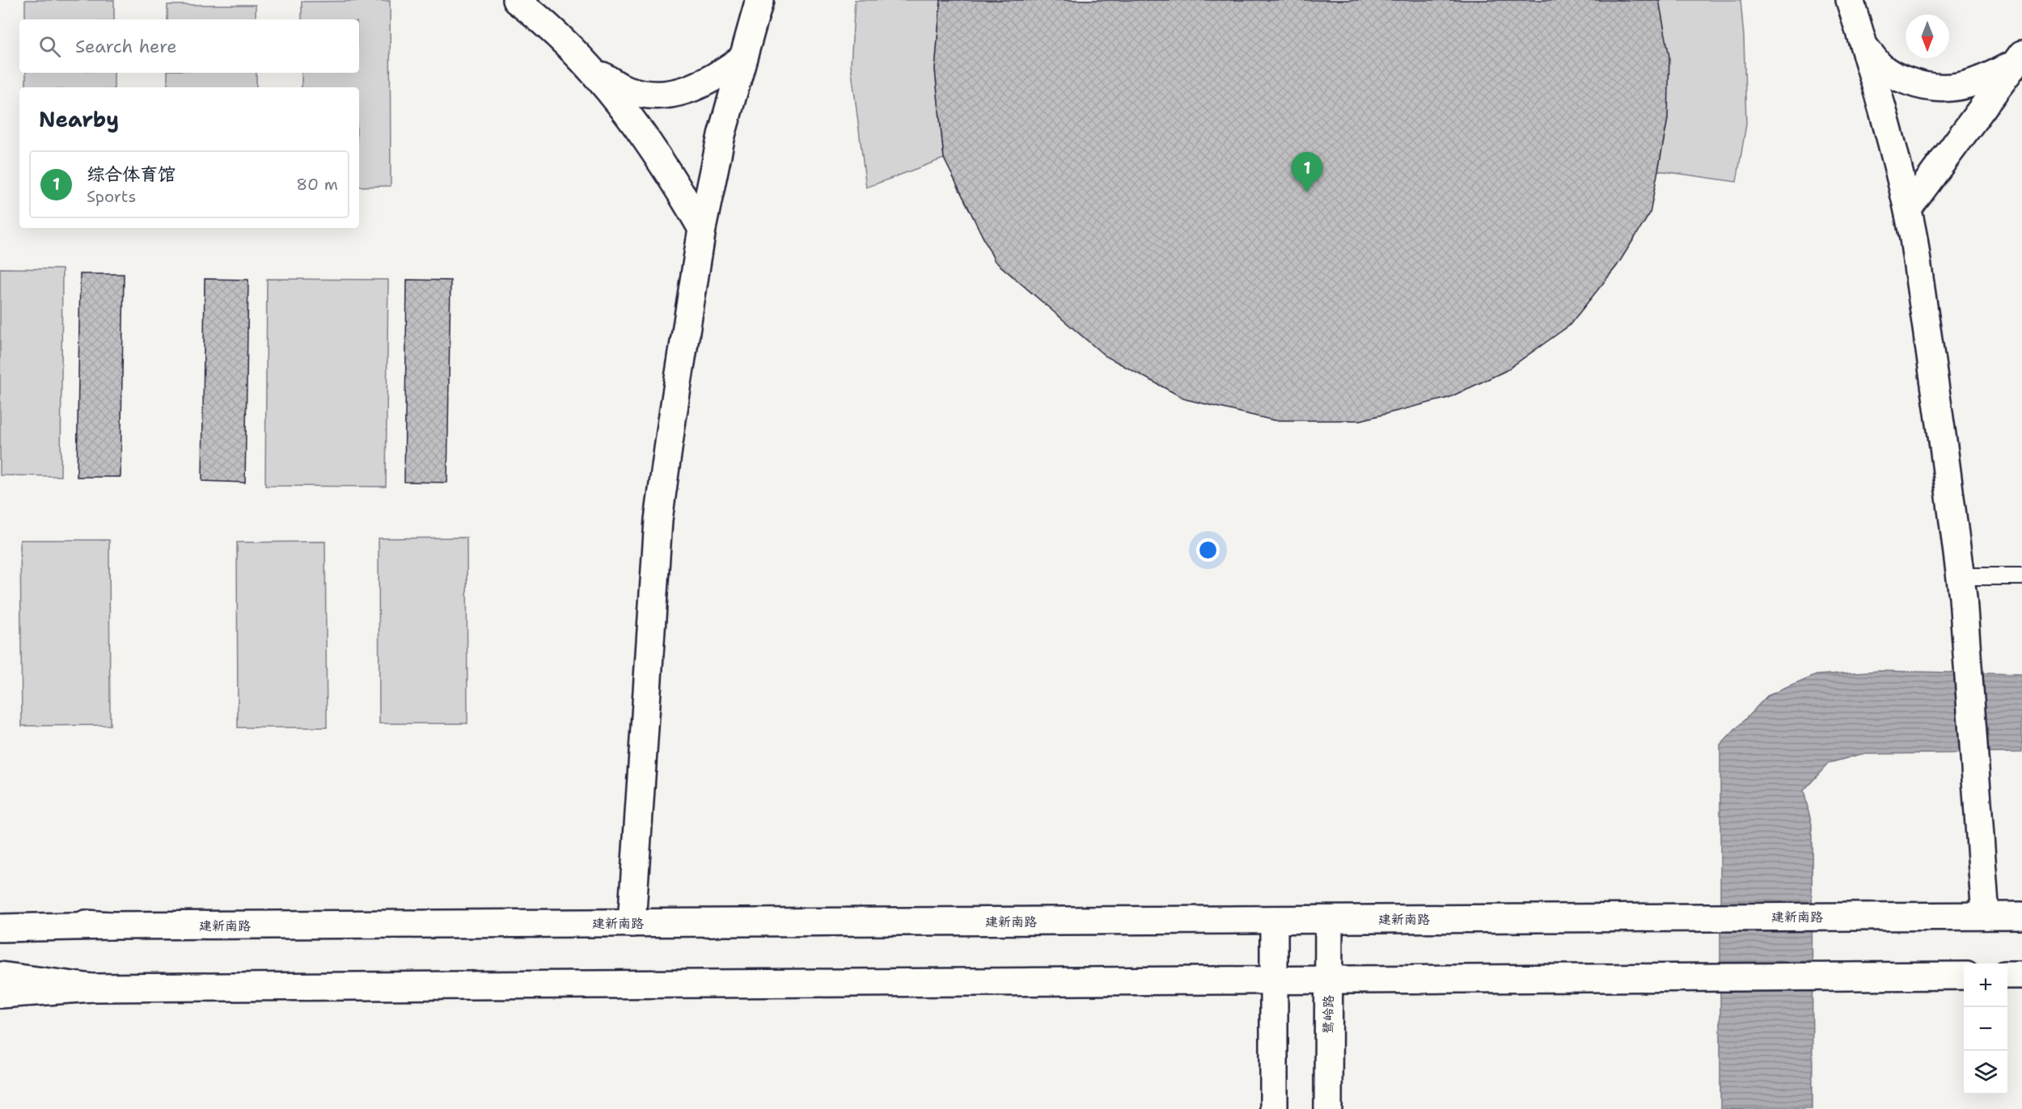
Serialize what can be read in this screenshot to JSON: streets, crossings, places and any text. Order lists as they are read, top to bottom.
{
  "streets": {
    "main road": ["建新南路", "鹭岭路"]
  },
  "crossings": [
    ["建新南路", "鹭岭路"]
  ],
  "north": "bottom",
  "page": {
    "search": "Search here",
    "heading": "Nearby",
    "list": [
      {
        "mark": "1",
        "name": "综合体育馆",
        "note": "Sports",
        "value": "80 m"
      }
    ],
    "pins": "1",
    "map_buttons": ["+", "−"]
  }
}
